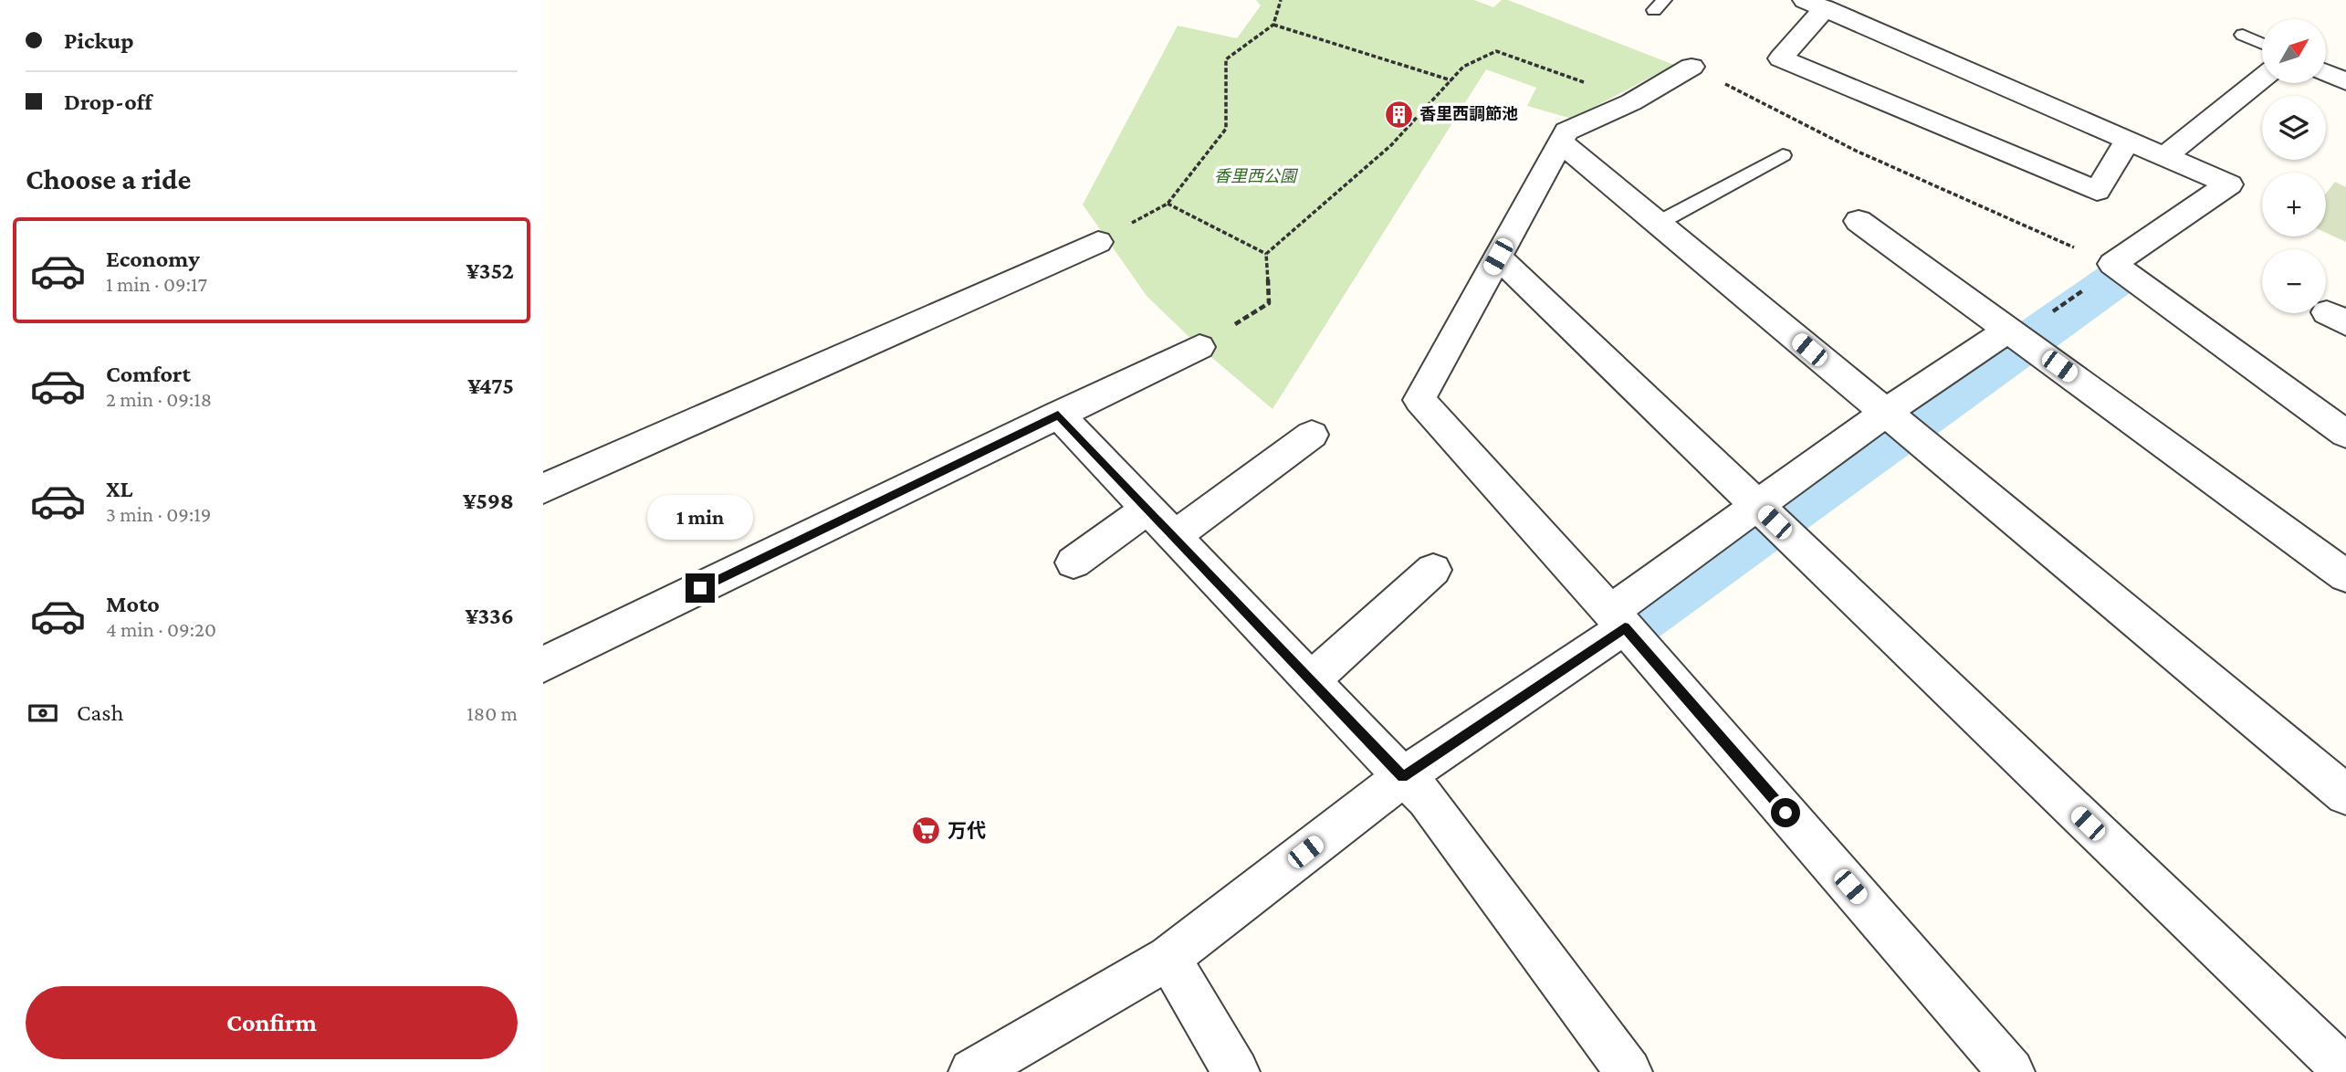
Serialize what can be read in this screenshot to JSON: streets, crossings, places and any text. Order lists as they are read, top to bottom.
{
  "parks": ["香里西公園"],
  "places": {
    "building": ["香里西調節池"],
    "supermarket": ["万代"]
  },
  "north": "top right",
  "page": {
    "banner": ["Pickup", "Drop-off"],
    "map_buttons": ["+", "−"],
    "heading": "Choose a ride",
    "list": [
      {
        "name": "Economy",
        "note": "1 min · 09:17",
        "value": "¥352"
      },
      {
        "name": "Comfort",
        "note": "2 min · 09:18",
        "value": "¥475"
      },
      {
        "name": "XL",
        "note": "3 min · 09:19",
        "value": "¥598"
      },
      {
        "name": "Moto",
        "note": "4 min · 09:20",
        "value": "¥336"
      }
    ],
    "bubble": "1 min",
    "pay": ["Cash", "180 m"],
    "buttons": "Confirm"
  }
}
